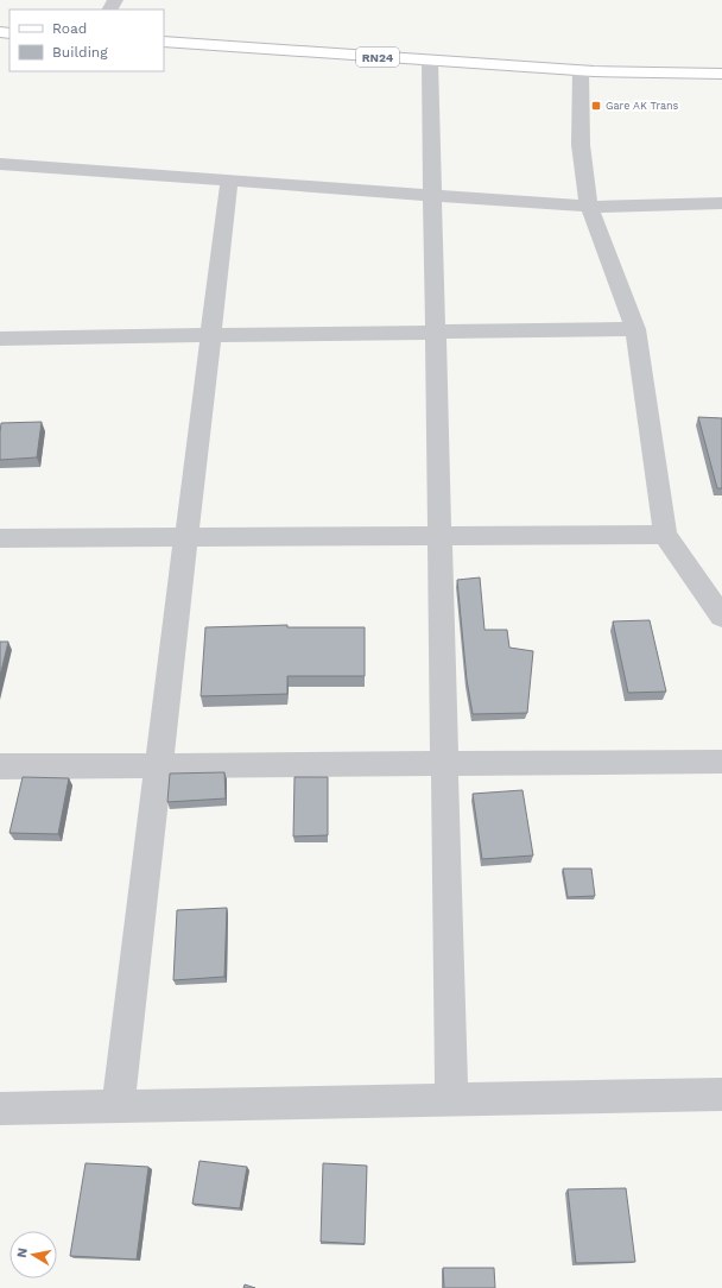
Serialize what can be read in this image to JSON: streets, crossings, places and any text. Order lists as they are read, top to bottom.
{
  "streets": {
    "main road": ["RN24"]
  },
  "places": {
    "transit": ["Gare AK Trans"]
  },
  "legend": ["Road", "Building"],
  "north": "left"
}
